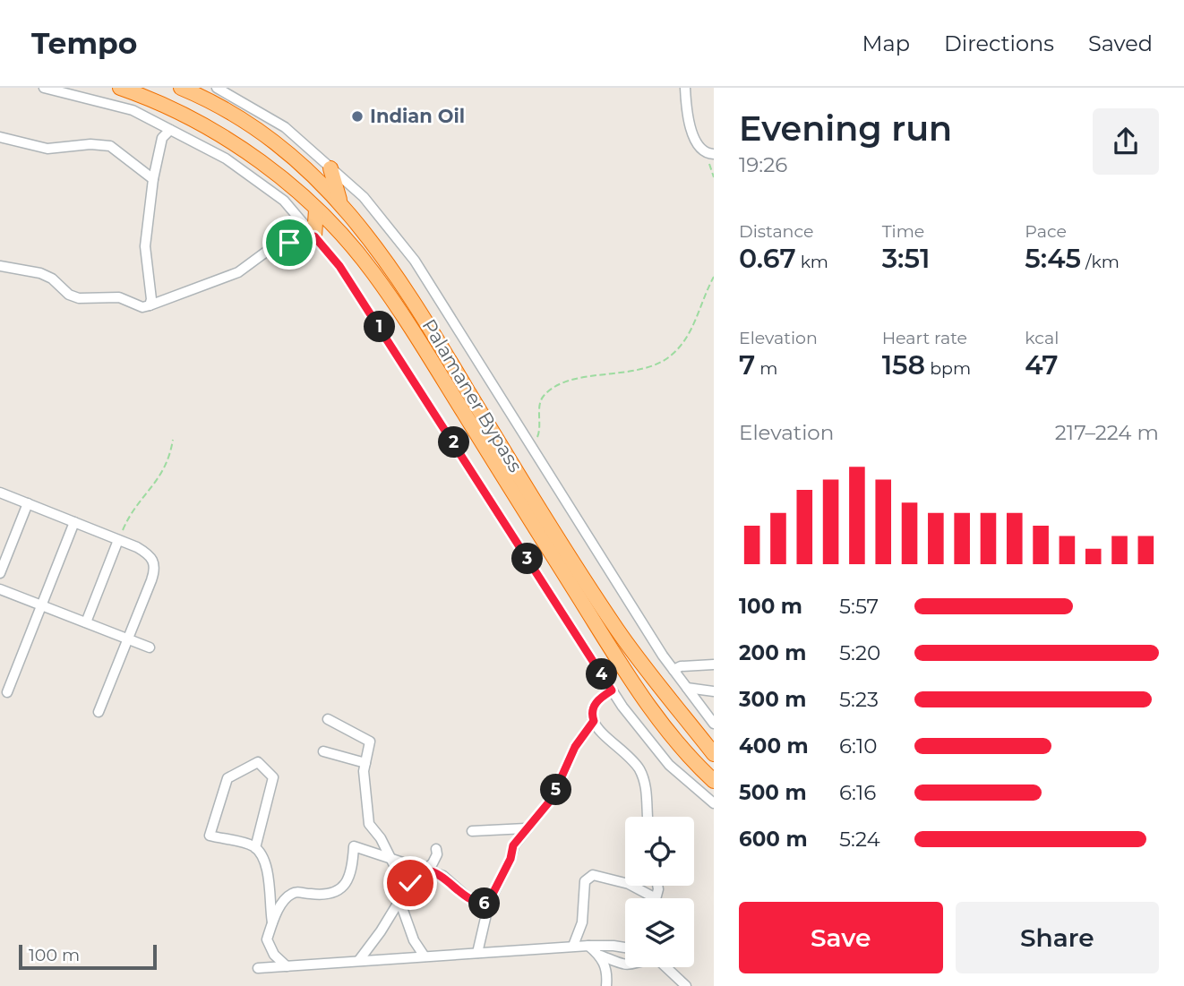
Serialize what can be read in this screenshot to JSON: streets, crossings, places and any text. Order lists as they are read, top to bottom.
{
  "streets": {
    "highway": ["Palamaner Bypass"]
  },
  "places": ["Indian Oil"],
  "scale_bar": "100 m",
  "page": {
    "header": "Tempo",
    "nav": ["Map", "Directions", "Saved"],
    "heading": ["Evening run", "19:26"],
    "stats": [
      ["Distance", "0.67 km"],
      ["Time", "3:51"],
      ["Pace", "5:45 /km"],
      ["Elevation", "7 m"],
      ["Heart rate", "158 bpm"],
      ["kcal", "47"]
    ],
    "pins": [
      "1",
      "2",
      "3",
      "4",
      "5",
      "6"
    ],
    "chart": ["Elevation", "217–224 m"],
    "list": [
      {
        "name": "100 m",
        "note": "5:57"
      },
      {
        "name": "200 m",
        "note": "5:20"
      },
      {
        "name": "300 m",
        "note": "5:23"
      },
      {
        "name": "400 m",
        "note": "6:10"
      },
      {
        "name": "500 m",
        "note": "6:16"
      },
      {
        "name": "600 m",
        "note": "5:24"
      }
    ],
    "buttons": ["Save", "Share"],
    "scale": "100 m"
  }
}
